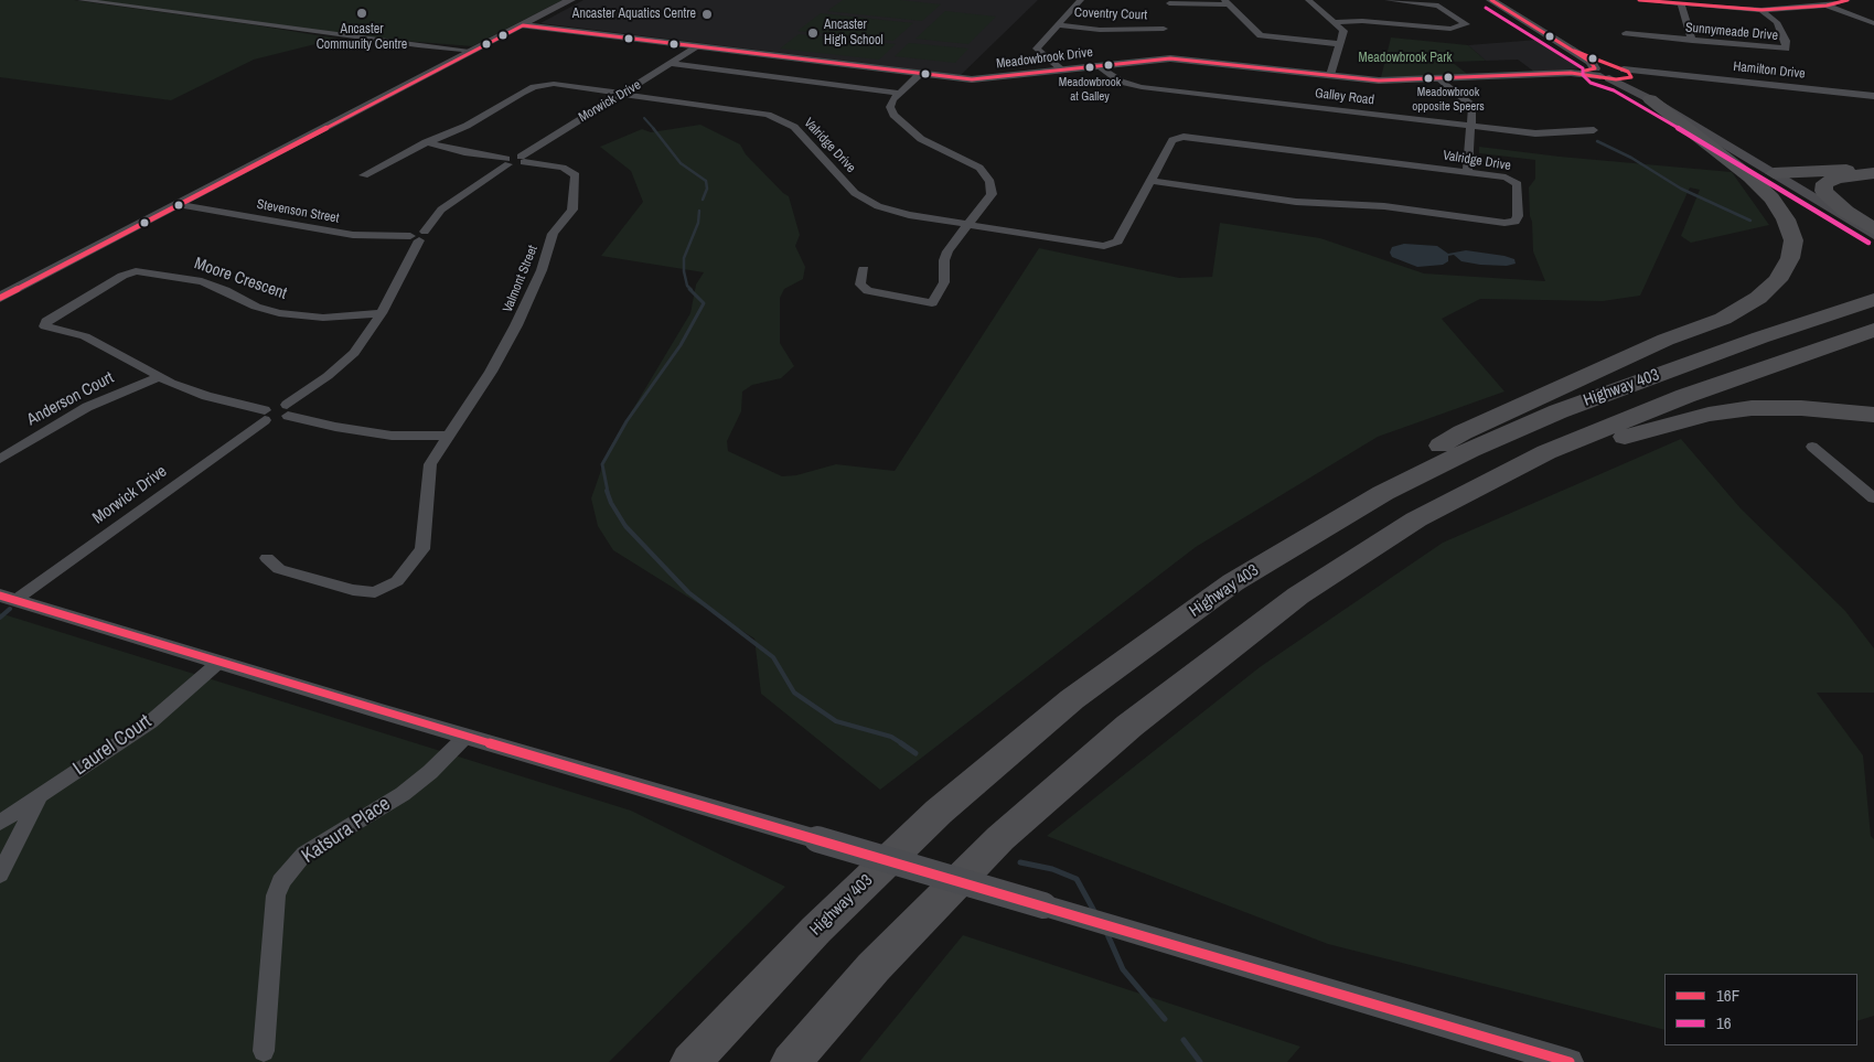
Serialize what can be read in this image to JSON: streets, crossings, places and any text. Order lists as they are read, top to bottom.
{
  "streets": {
    "highway": ["Highway 403"],
    "street": [
      "Coventry Court",
      "Sunnymeade Drive",
      "Meadowbrook Drive",
      "Hamilton Drive",
      "Galley Road",
      "Morwick Drive",
      "Valridge Drive",
      "Stevenson Street",
      "Moore Crescent",
      "Valmont Street",
      "Anderson Court",
      "Laurel Court",
      "Katsura Place"
    ]
  },
  "crossings": [
    ["Meadowbrook Drive", "Galley Road"],
    ["Meadowbrook Drive", "Morwick Drive"],
    ["Morwick Drive", "Valridge Drive"],
    ["Morwick Drive", "Moore Crescent"],
    ["Morwick Drive", "Valmont Street"],
    ["Moore Crescent", "Anderson Court"]
  ],
  "parks": ["Meadowbrook Park"],
  "places": [
    "Ancaster Community Centre",
    "Ancaster Aquatics Centre",
    "Ancaster High School",
    "Meadowbrook at Galley",
    "Meadowbrook opposite Speers"
  ],
  "lines": ["transit line 16F", "transit line 16"],
  "legend": ["16F", "16"]
}
